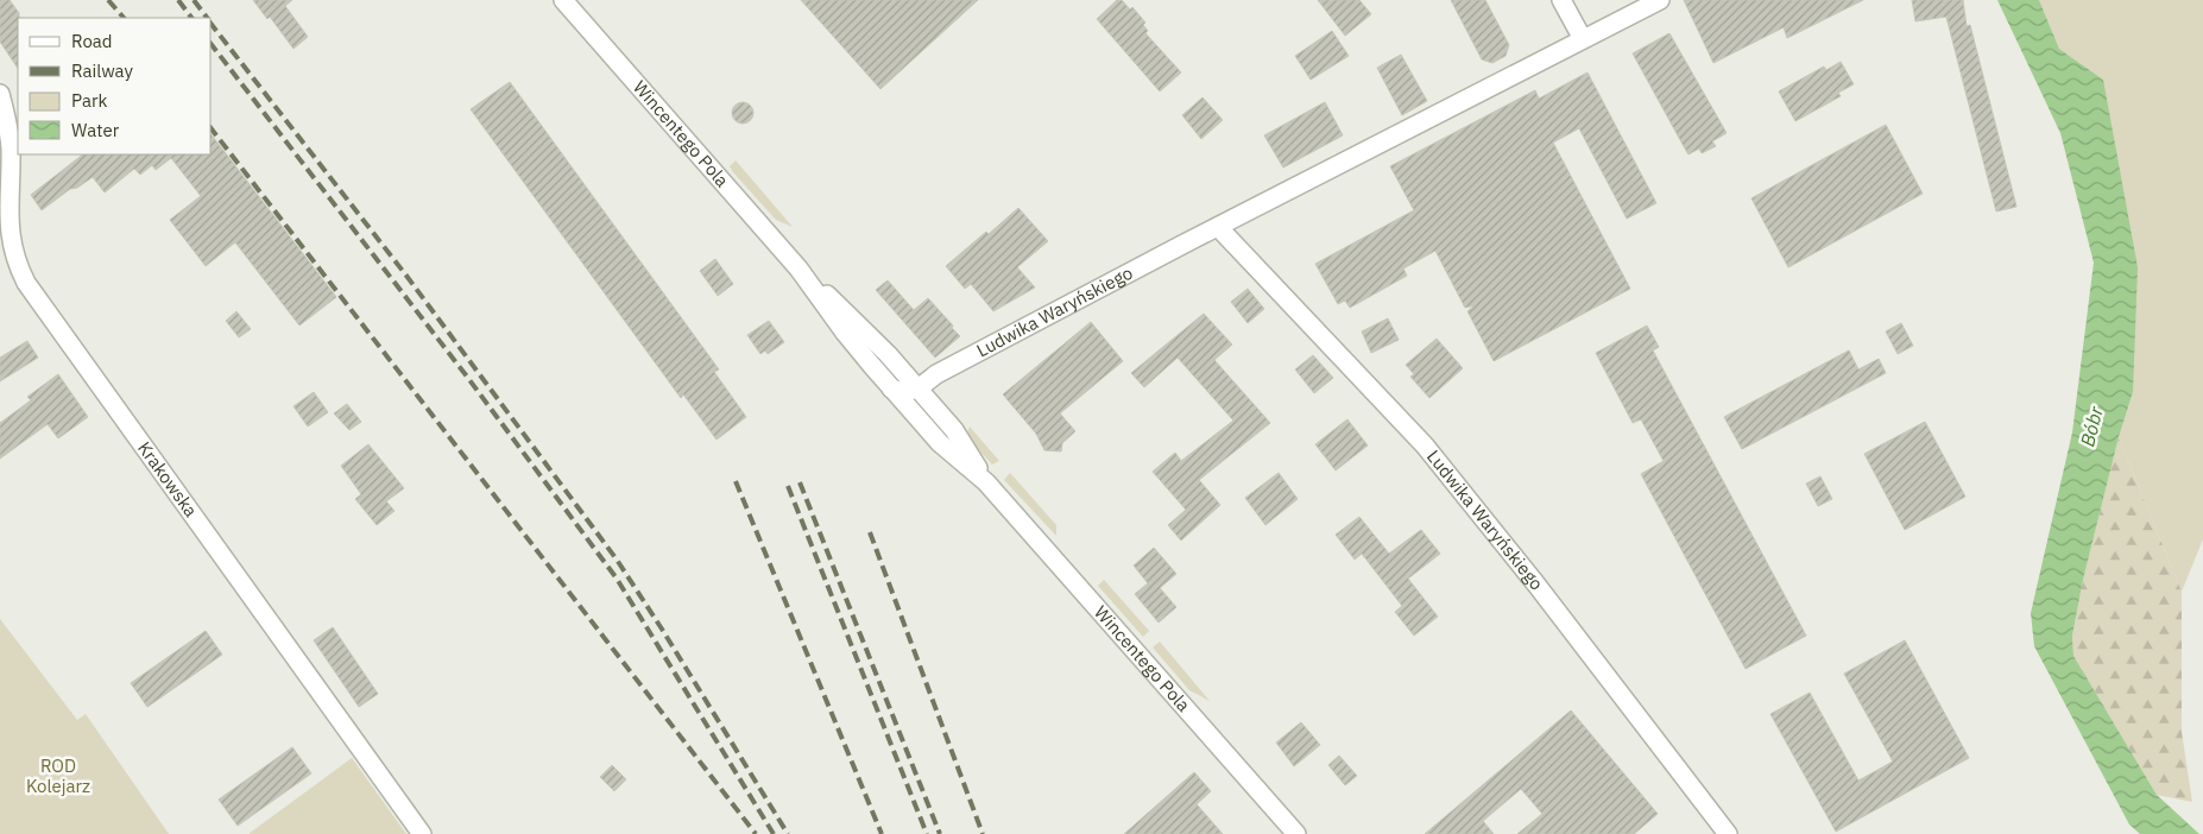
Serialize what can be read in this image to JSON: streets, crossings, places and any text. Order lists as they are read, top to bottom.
{
  "streets": {
    "street": ["Wincentego Pola", "Ludwika Waryńskiego", "Krakowska"]
  },
  "crossings": [
    ["Wincentego Pola", "Ludwika Waryńskiego"]
  ],
  "water": ["Bóbr"],
  "parks": ["ROD Kolejarz"],
  "legend": [
    "Road",
    "Railway",
    "Park",
    "Water"
  ]
}
